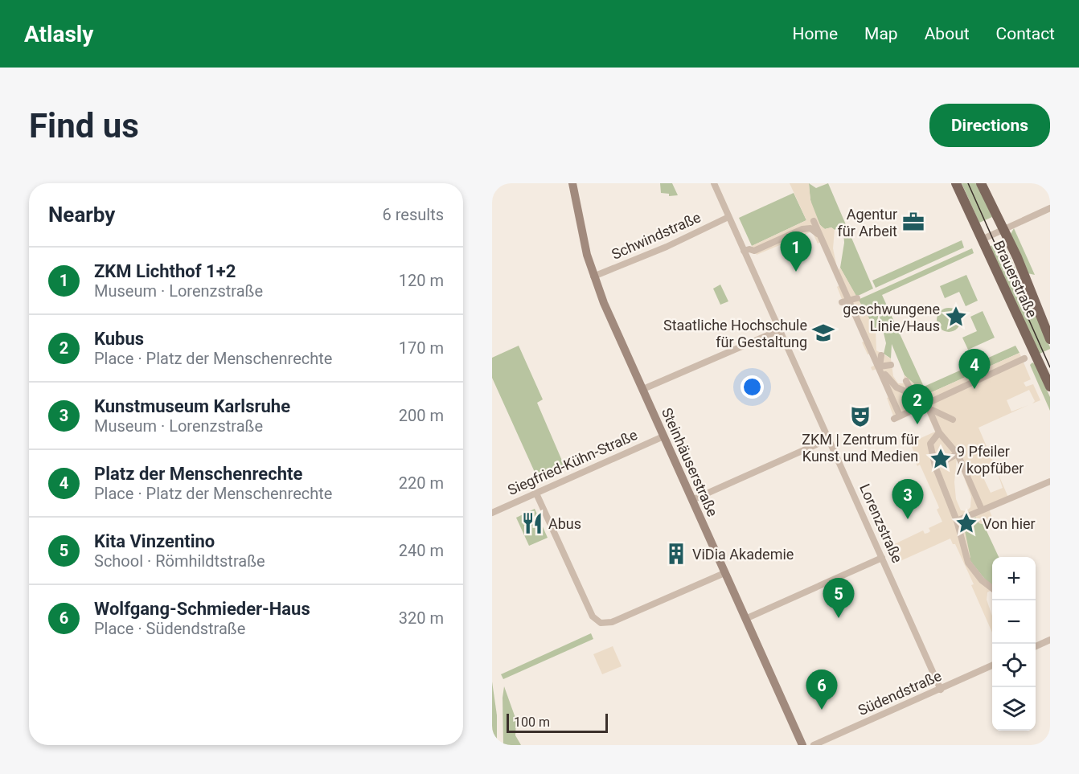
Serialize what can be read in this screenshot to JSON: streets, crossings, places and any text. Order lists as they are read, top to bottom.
{
  "streets": {
    "main road": ["Brauerstraße"],
    "street": [
      "Schwindstraße",
      "Siegfried-Kühn-Straße",
      "Steinhäuserstraße",
      "Lorenzstraße",
      "Südendstraße"
    ]
  },
  "crossings": [
    ["Schwindstraße", "Steinhäuserstraße"],
    ["Schwindstraße", "Lorenzstraße"],
    ["Siegfried-Kühn-Straße", "Steinhäuserstraße"],
    ["Lorenzstraße", "Südendstraße"]
  ],
  "places": {
    "office": ["Agentur für Arbeit"],
    "place": ["geschwungene Linie/Haus", "9 Pfeiler / kopfüber", "Von hier"],
    "school or university": ["Staatliche Hochschule für Gestaltung"],
    "theatre": ["ZKM | Zentrum für Kunst und Medien"],
    "restaurant": ["Abus"],
    "building": ["ViDia Akademie"]
  },
  "scale_bar": "100 m",
  "page": {
    "header": "Atlasly",
    "nav": [
      "Home",
      "Map",
      "About",
      "Contact"
    ],
    "buttons": "Directions",
    "title": "Find us",
    "heading": ["Nearby", "6 results"],
    "pins": [
      "1",
      "4",
      "2",
      "3",
      "5",
      "6"
    ],
    "list": [
      {
        "mark": "1",
        "name": "ZKM Lichthof 1+2",
        "note": "Museum · Lorenzstraße",
        "value": "120 m"
      },
      {
        "mark": "2",
        "name": "Kubus",
        "note": "Place · Platz der Menschenrechte",
        "value": "170 m"
      },
      {
        "mark": "3",
        "name": "Kunstmuseum Karlsruhe",
        "note": "Museum · Lorenzstraße",
        "value": "200 m"
      },
      {
        "mark": "4",
        "name": "Platz der Menschenrechte",
        "note": "Place · Platz der Menschenrechte",
        "value": "220 m"
      },
      {
        "mark": "5",
        "name": "Kita Vinzentino",
        "note": "School · Römhildtstraße",
        "value": "240 m"
      },
      {
        "mark": "6",
        "name": "Wolfgang-Schmieder-Haus",
        "note": "Place · Südendstraße",
        "value": "320 m"
      }
    ],
    "map_buttons": ["+", "−"],
    "scale": "100 m"
  }
}
